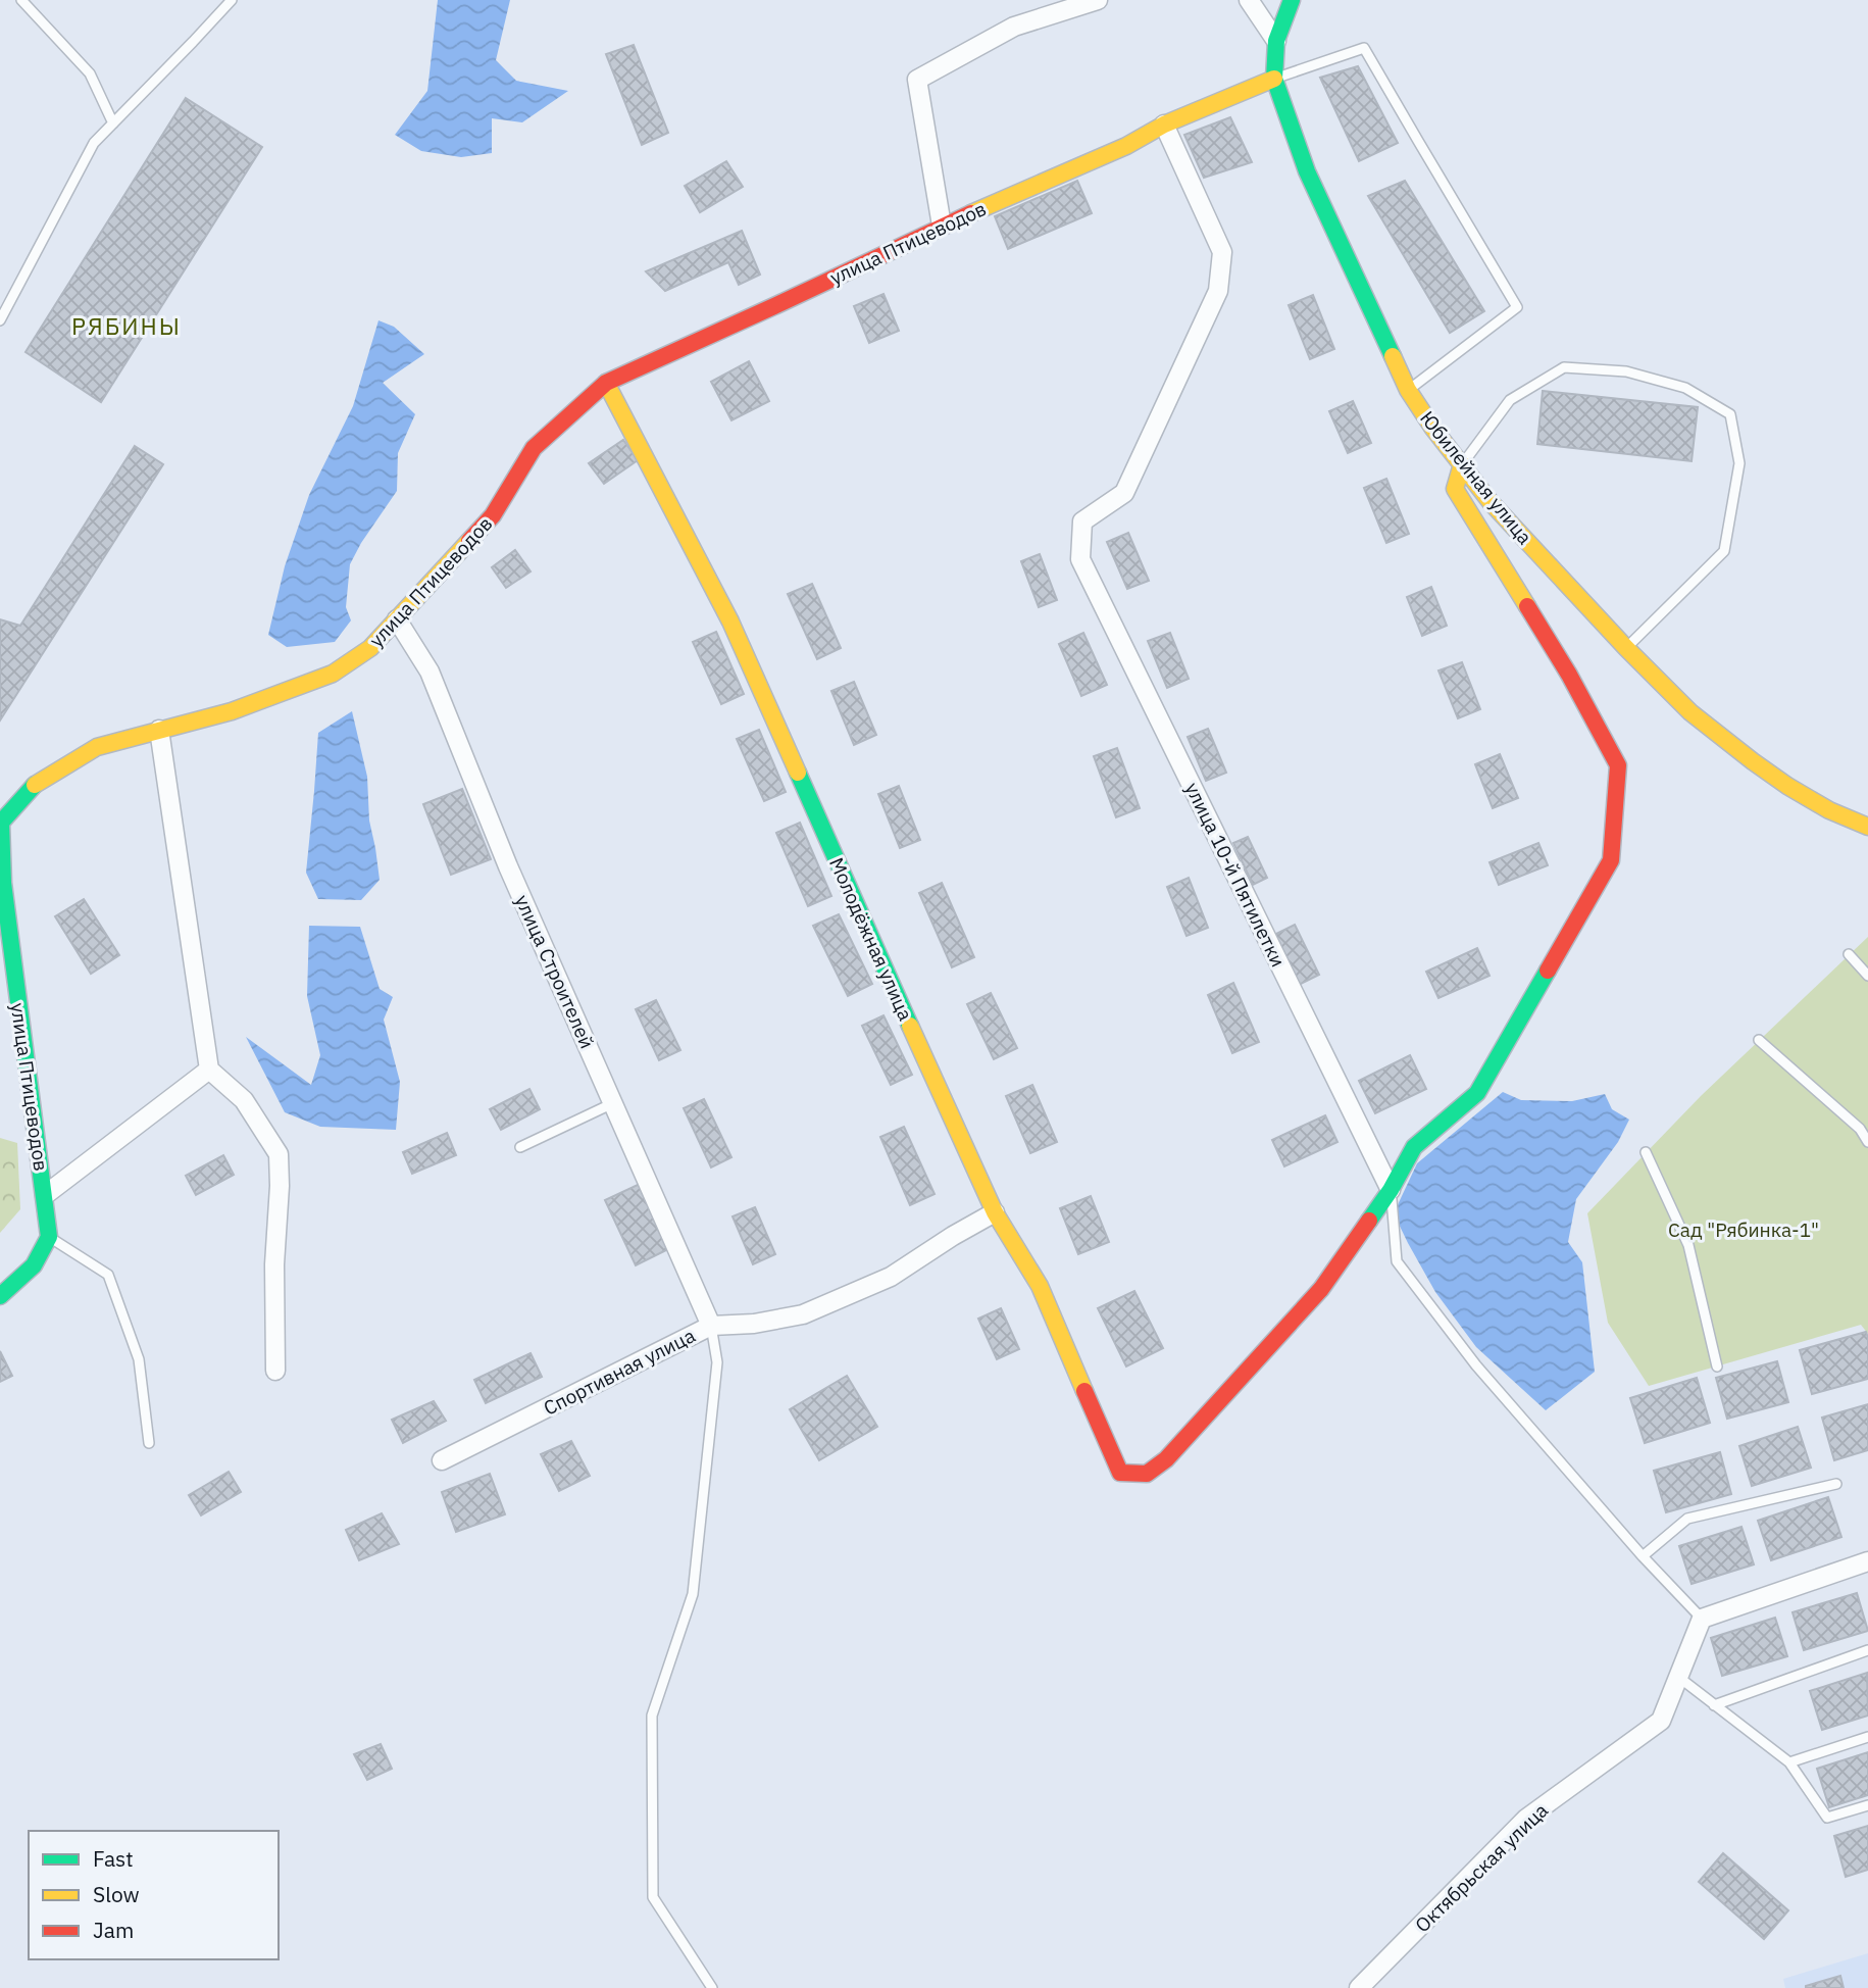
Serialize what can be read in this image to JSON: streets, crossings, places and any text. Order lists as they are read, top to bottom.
{
  "streets": {
    "street": [
      "улица Птицеводов",
      "Юбилейная улица",
      "улица 10-й Пятилетки",
      "Молодёжная улица",
      "улица Строителей",
      "Спортивная улица",
      "Октябрьская улица"
    ]
  },
  "crossings": [
    ["улица Птицеводов", "Юбилейная улица"],
    ["улица Птицеводов", "улица 10-й Пятилетки"],
    ["улица Птицеводов", "Молодёжная улица"],
    ["улица Птицеводов", "улица Строителей"],
    ["улица 10-й Пятилетки", "Молодёжная улица"],
    ["Молодёжная улица", "Спортивная улица"],
    ["улица Строителей", "Спортивная улица"]
  ],
  "districts": ["РЯБИНЫ"],
  "parks": ["Сад \"Рябинка-1\""],
  "legend": ["Fast", "Slow", "Jam"]
}
